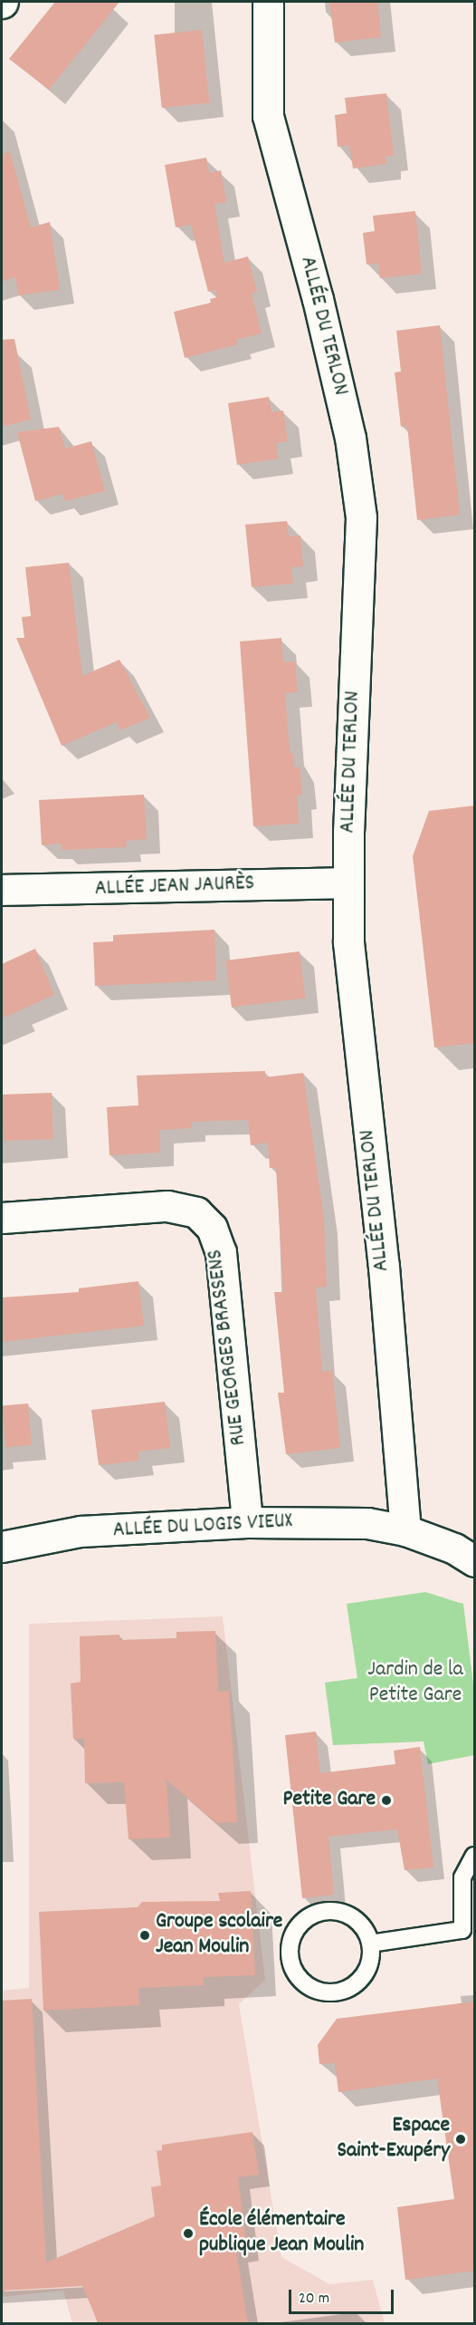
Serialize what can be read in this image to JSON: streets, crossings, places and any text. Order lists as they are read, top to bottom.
{
  "streets": {
    "street": [
      "ALLÉE DU TERLON",
      "ALLÉE JEAN JAURÈS",
      "RUE GEORGES BRASSENS",
      "ALLÉE DU LOGIS VIEUX"
    ]
  },
  "crossings": [
    ["ALLÉE DU TERLON", "ALLÉE JEAN JAURÈS"],
    ["ALLÉE DU TERLON", "ALLÉE DU LOGIS VIEUX"],
    ["RUE GEORGES BRASSENS", "ALLÉE DU LOGIS VIEUX"]
  ],
  "parks": ["Jardin de la Petite Gare"],
  "places": [
    "Petite Gare",
    "Groupe scolaire Jean Moulin",
    "Espace Saint-Exupéry",
    "École élémentaire publique Jean Moulin"
  ],
  "scale_bar": "20 m"
}
